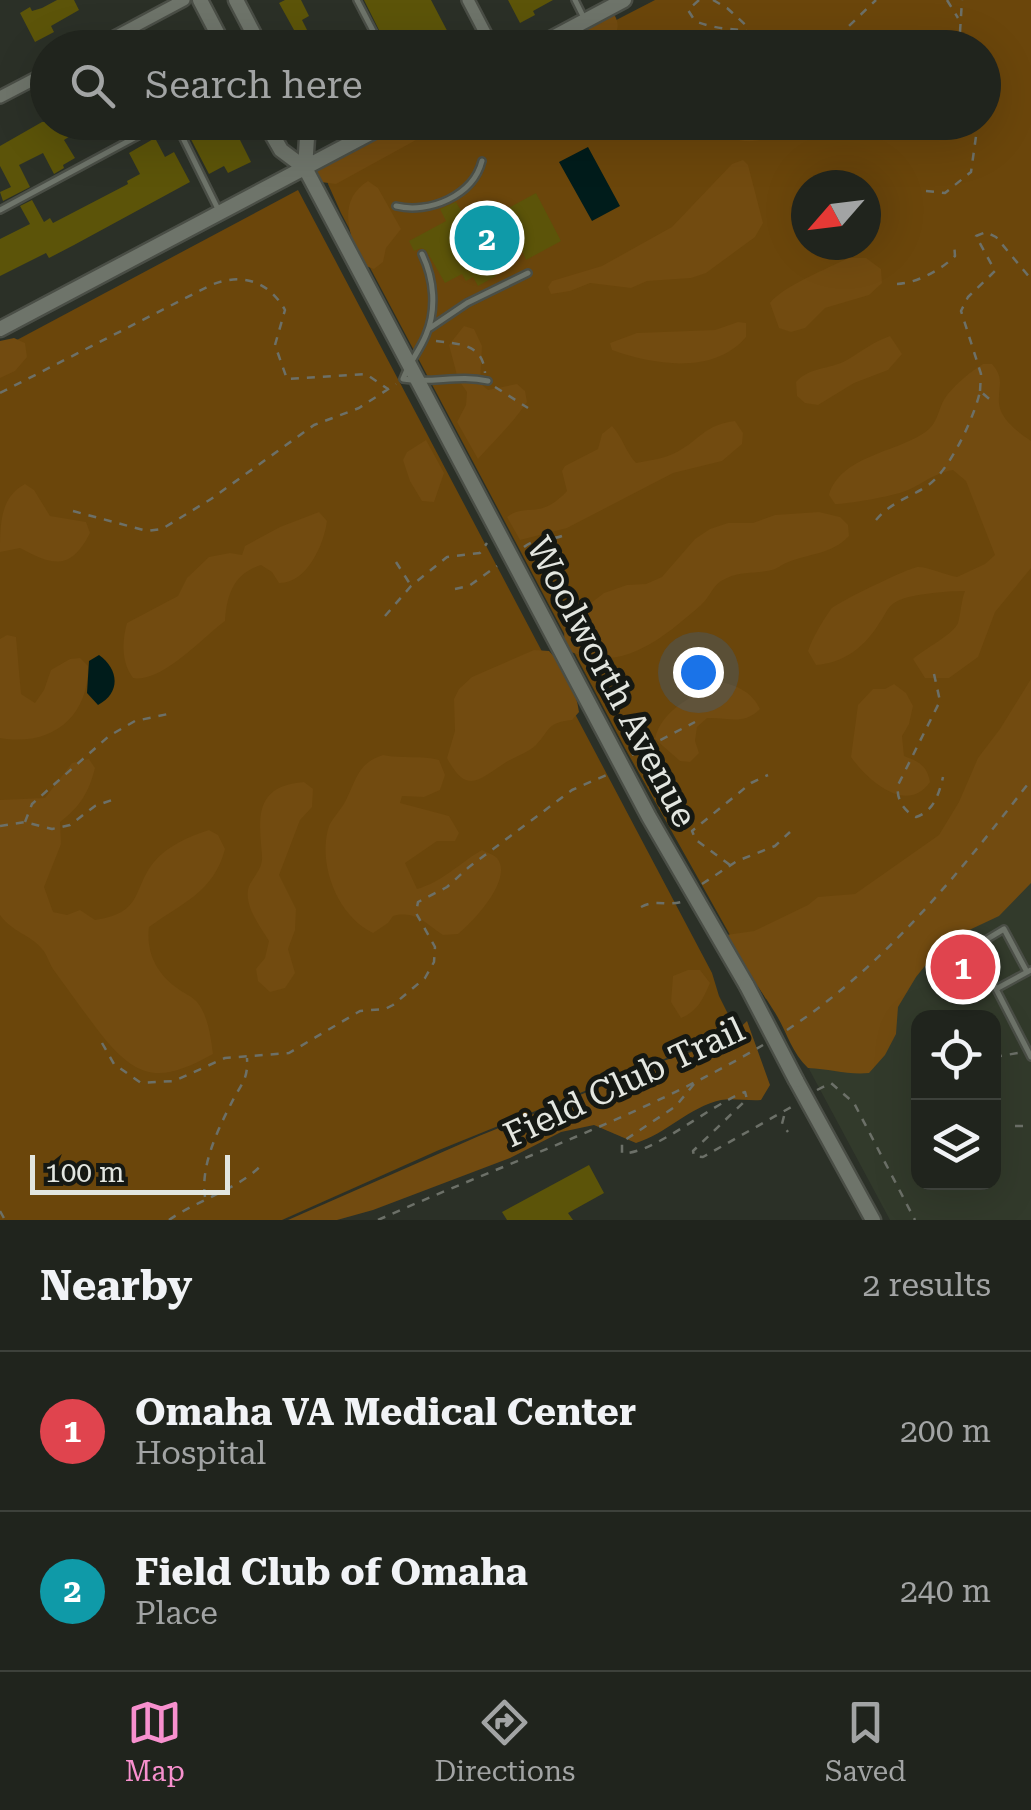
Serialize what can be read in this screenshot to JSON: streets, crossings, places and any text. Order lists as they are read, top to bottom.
{
  "streets": {
    "street": ["Woolworth Avenue"],
    "path": ["Field Club Trail"]
  },
  "scale_bar": "100 m",
  "north": "bottom left",
  "page": {
    "search": "Search here",
    "pins": ["2", "1"],
    "scale": "100 m",
    "heading": ["Nearby", "2 results"],
    "list": [
      {
        "mark": "1",
        "name": "Omaha VA Medical Center",
        "note": "Hospital",
        "value": "200 m"
      },
      {
        "mark": "2",
        "name": "Field Club of Omaha",
        "note": "Place",
        "value": "240 m"
      }
    ],
    "nav": ["Map", "Directions", "Saved"]
  }
}
